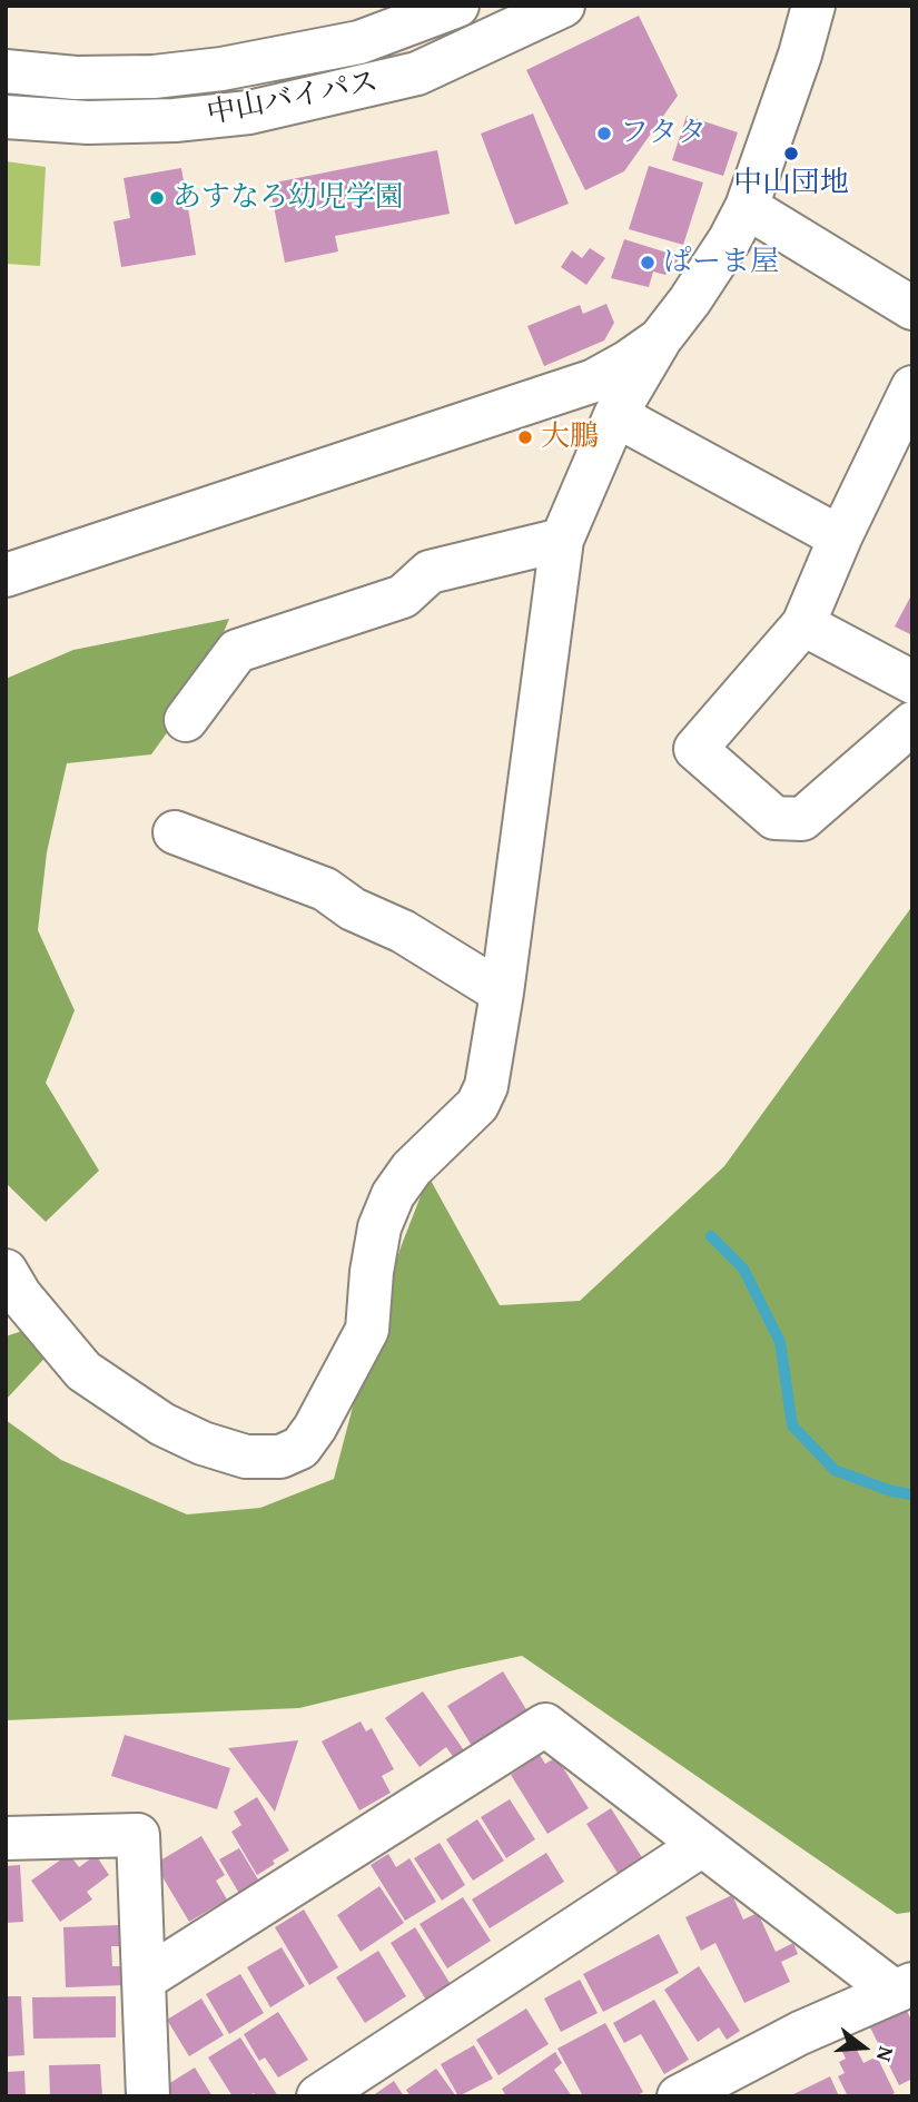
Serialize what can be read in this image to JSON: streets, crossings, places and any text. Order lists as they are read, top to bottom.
{
  "streets": {
    "street": ["中山バイパス"]
  },
  "places": [
    "フタタ",
    "中山団地",
    "あすなろ幼児学園",
    "ぱーま屋",
    "大鵬"
  ],
  "north": "right"
}
